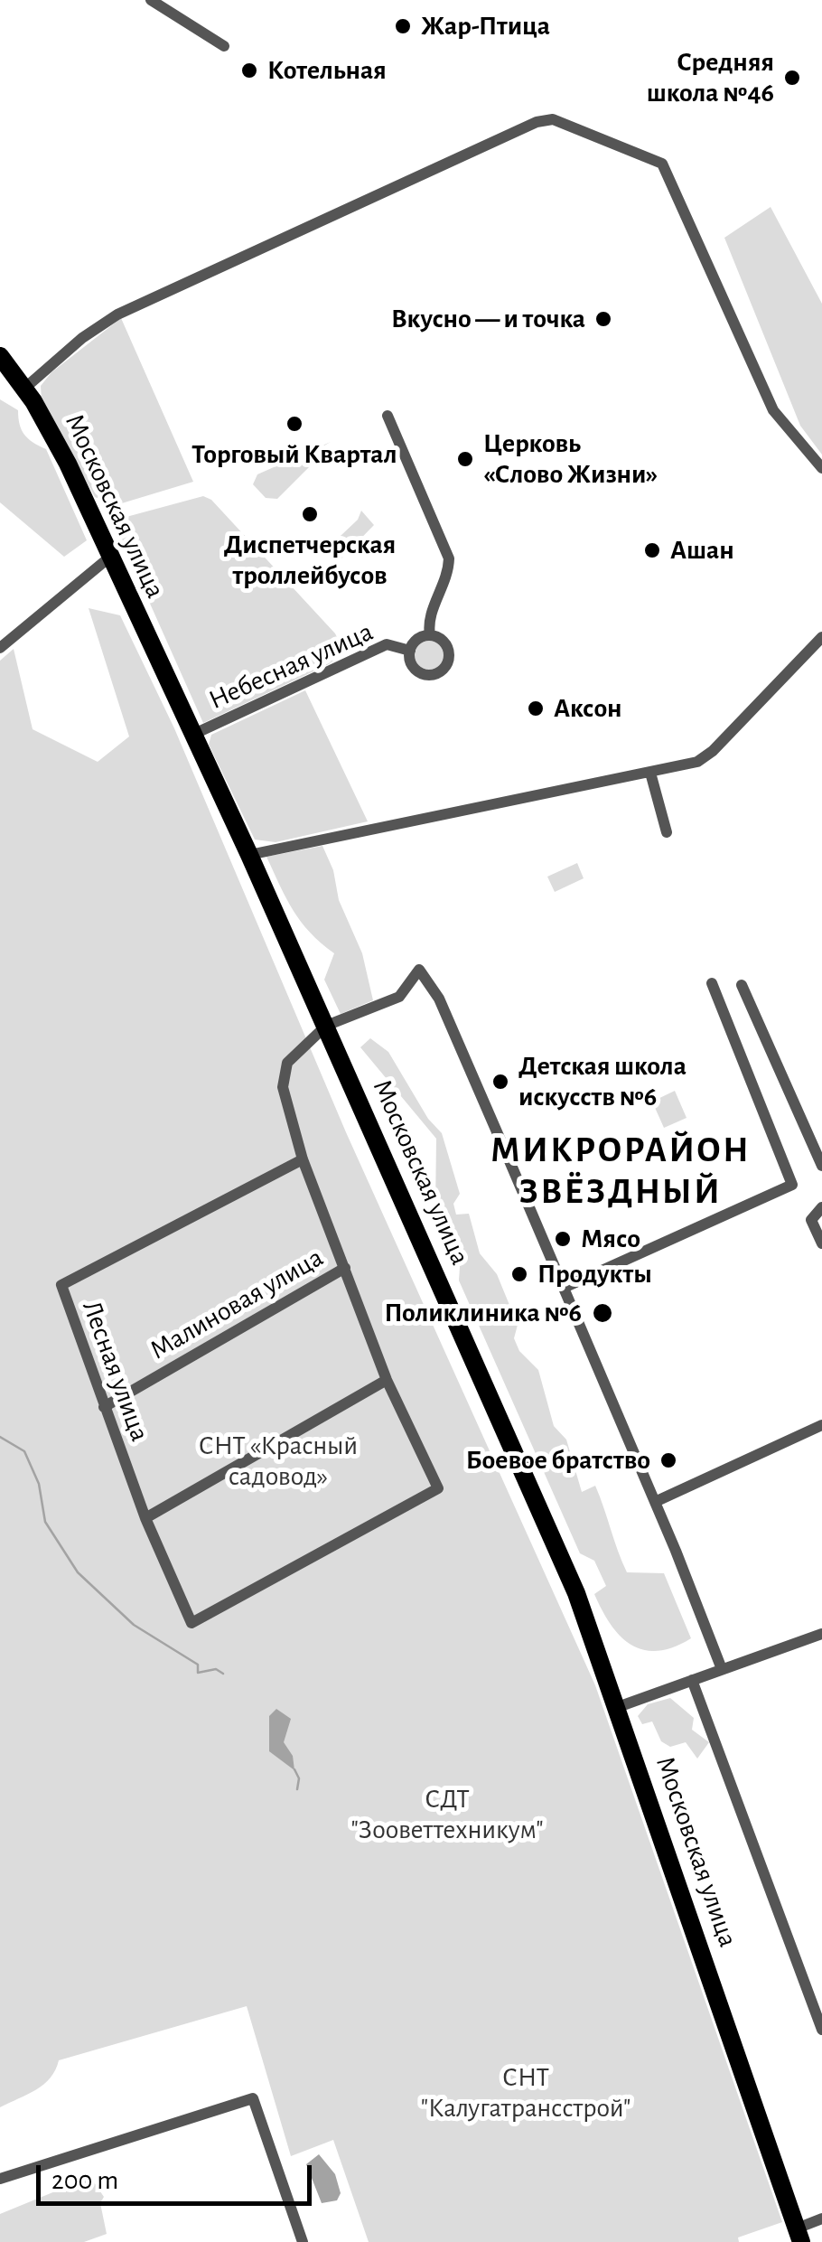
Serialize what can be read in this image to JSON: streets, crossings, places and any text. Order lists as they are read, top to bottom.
{
  "streets": {
    "main road": ["Московская улица"],
    "street": ["Небесная улица", "Малиновая улица", "Лесная улица"]
  },
  "crossings": [
    ["Московская улица", "Небесная улица"],
    ["Малиновая улица", "Лесная улица"]
  ],
  "districts": ["МИКРОРАЙОН ЗВЁЗДНЫЙ"],
  "parks": ["СНТ «Красный садовод»", "СДТ \"Зооветтехникум\"", "СНТ \"Калугатрансстрой\""],
  "places": [
    "Жар-Птица",
    "Котельная",
    "Средняя школа №46",
    "Вкусно — и точка",
    "Торговый Квартал",
    "Церковь «Слово Жизни»",
    "Диспетчерская троллейбусов",
    "Ашан",
    "Аксон",
    "Детская школа искусств №6",
    "Мясо",
    "Продукты",
    "Поликлиника №6",
    "Боевое братство"
  ],
  "scale_bar": "200 m"
}
